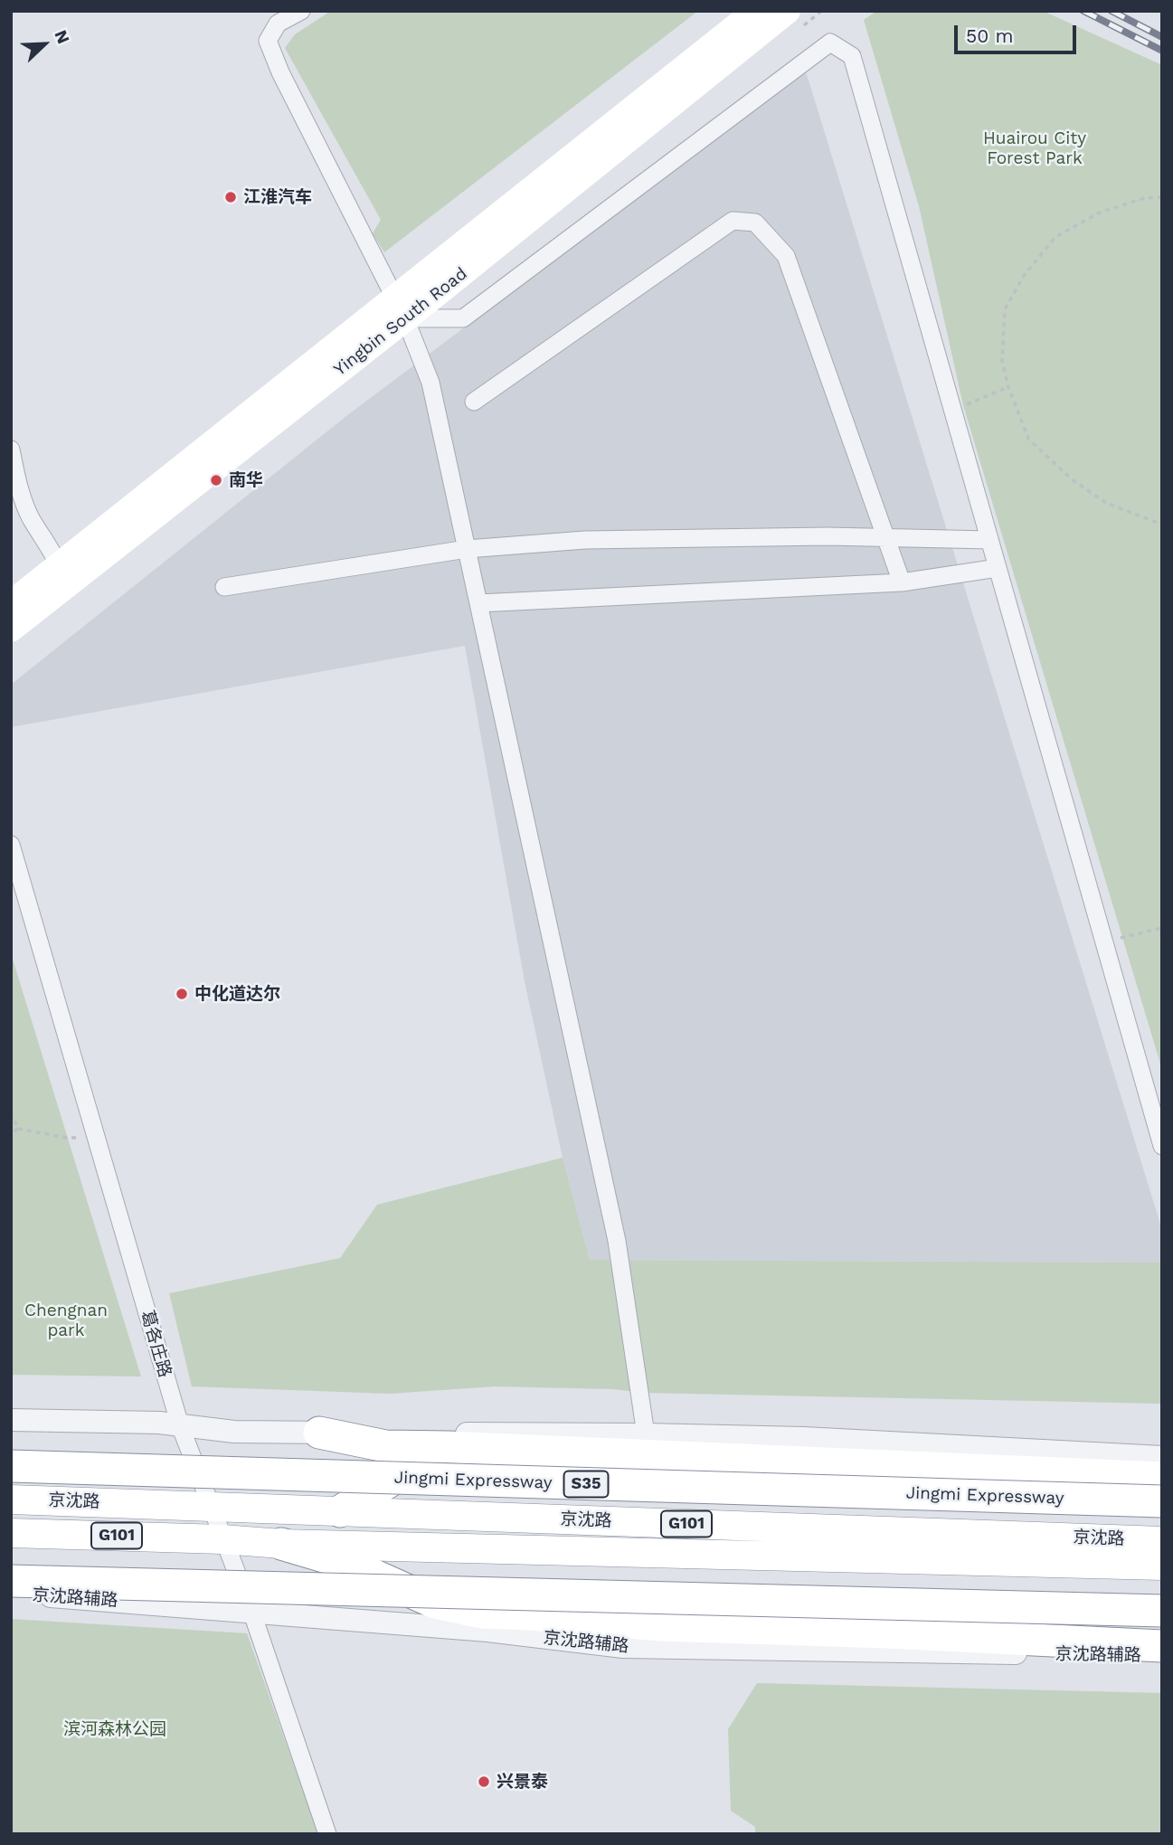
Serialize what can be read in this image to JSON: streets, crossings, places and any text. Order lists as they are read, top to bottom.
{
  "streets": {
    "highway": [
      "Jingmi Expressway",
      "S35",
      "京沈路",
      "G101"
    ],
    "main road": ["Yingbin South Road"],
    "street": ["葛各庄路", "京沈路辅路"]
  },
  "crossings": [
    ["葛各庄路", "京沈路"],
    ["葛各庄路", "京沈路辅路"]
  ],
  "parks": ["Huairou City Forest Park", "Chengnan park", "滨河森林公园"],
  "places": [
    "江淮汽车",
    "南华",
    "中化道达尔",
    "兴景泰"
  ],
  "scale_bar": "50 m",
  "north": "top right"
}
